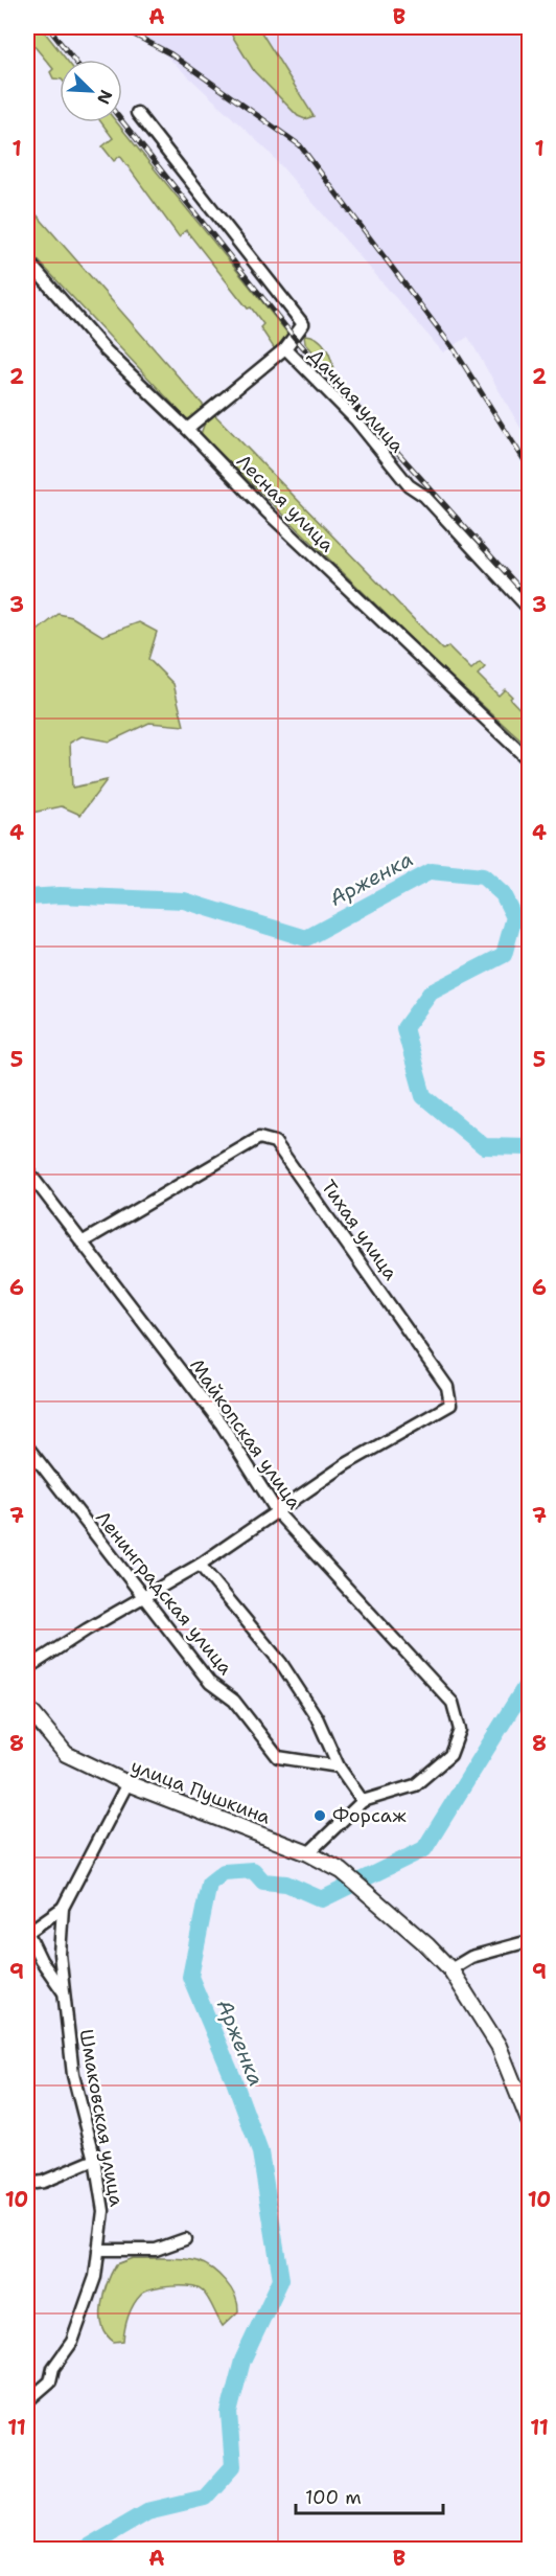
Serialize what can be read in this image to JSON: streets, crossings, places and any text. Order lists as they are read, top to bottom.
{
  "streets": {
    "main road": ["улица Пушкина"],
    "street": [
      "Дачная улица",
      "Лесная улица",
      "Тихая улица",
      "Майкопская улица",
      "Ленинградская улица",
      "Шмаковская улица"
    ]
  },
  "crossings": [
    ["Тихая улица", "Майкопская улица"],
    ["улица Пушкина", "Шмаковская улица"]
  ],
  "water": ["Арженка"],
  "places": ["Форсаж"],
  "scale_bar": "100 m",
  "north": "bottom right",
  "grid": {
    "columns": ["A", "B"],
    "rows": [
      "1",
      "2",
      "3",
      "4",
      "5",
      "6",
      "7",
      "8",
      "9",
      "10",
      "11"
    ]
  }
}
